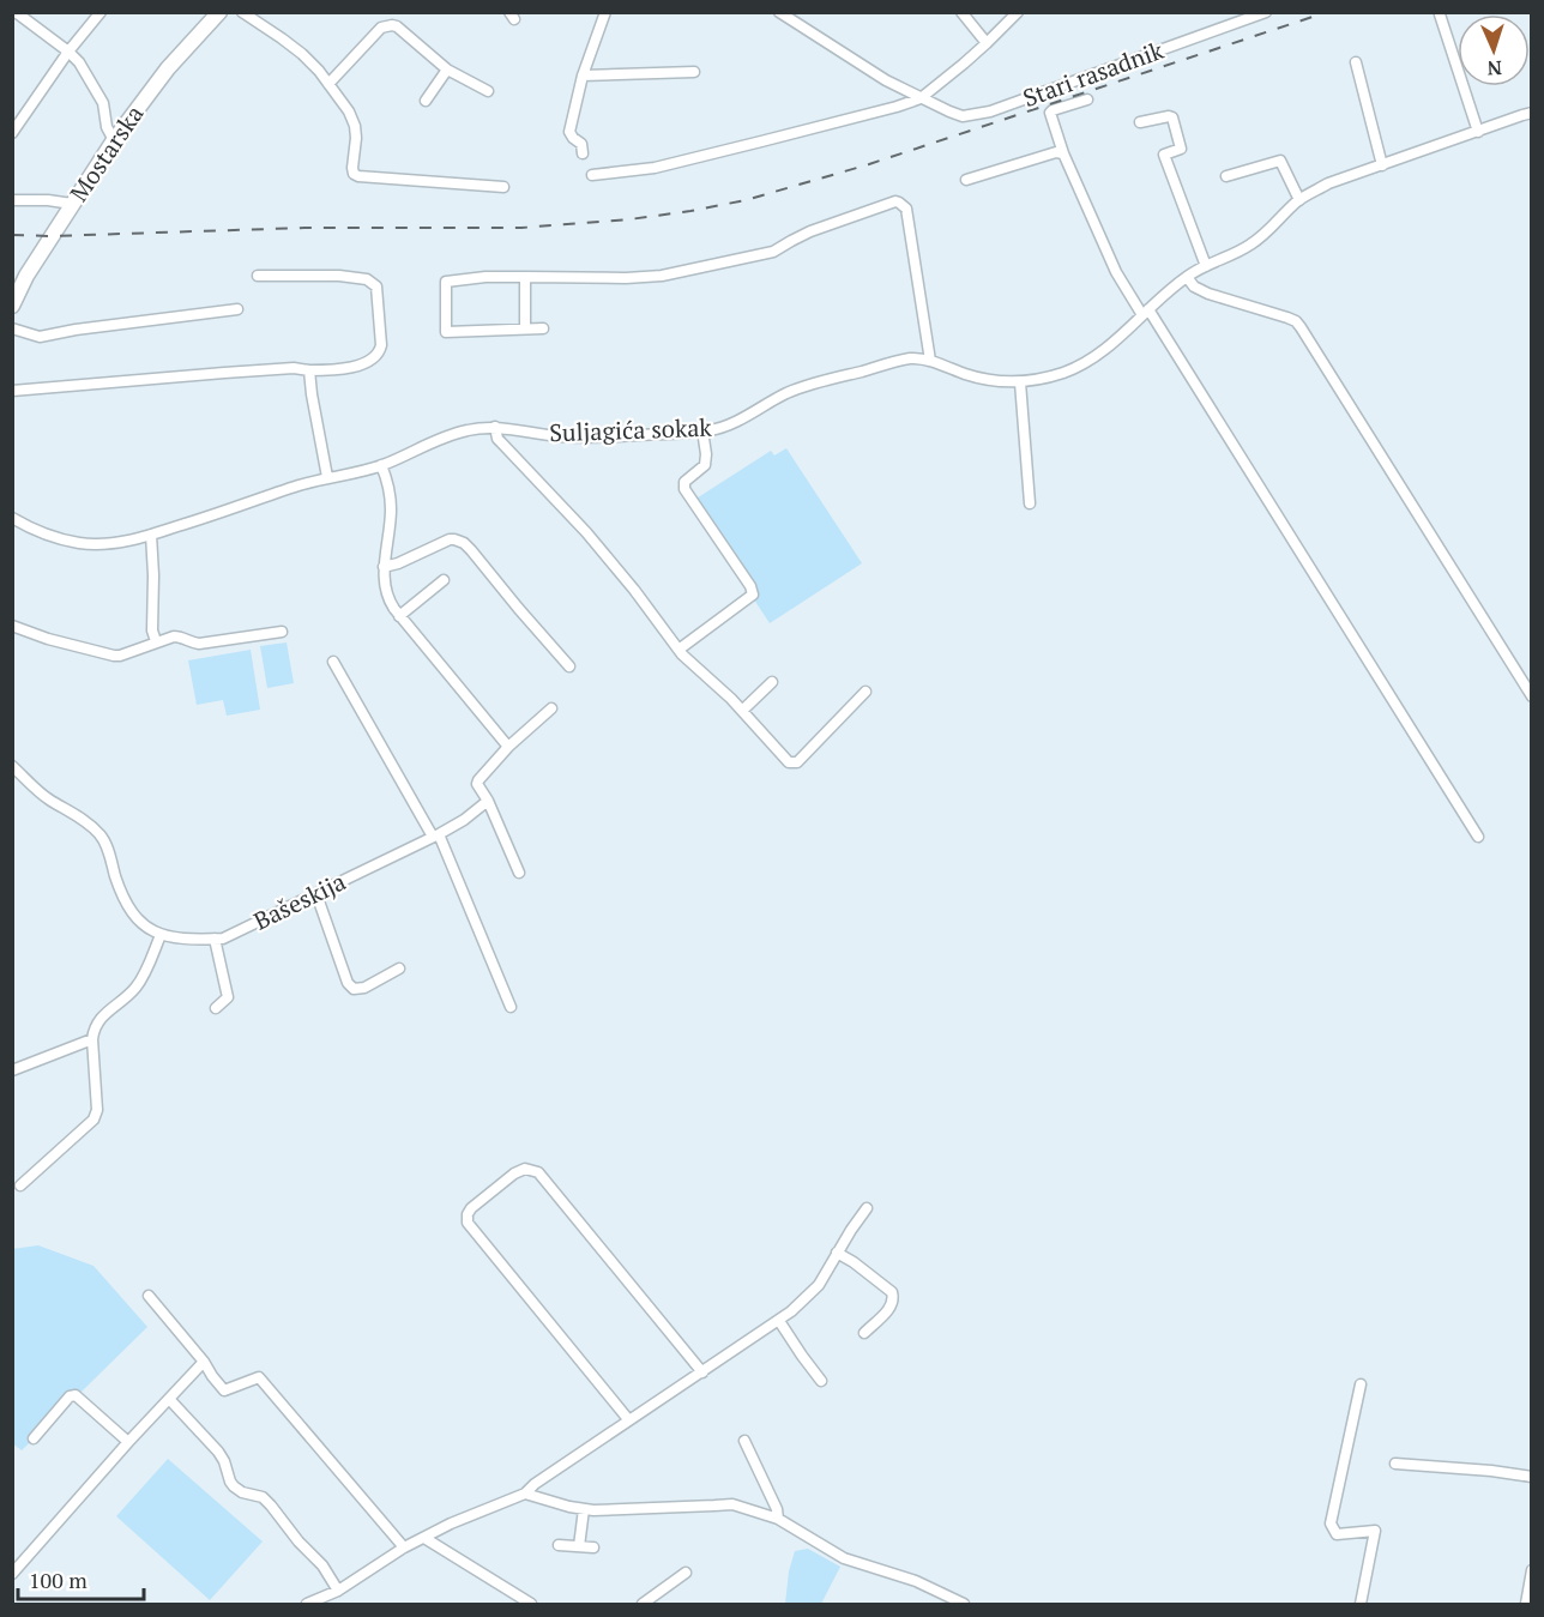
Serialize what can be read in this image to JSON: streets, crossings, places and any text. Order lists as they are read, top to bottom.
{
  "streets": {
    "main road": ["Mostarska"],
    "street": ["Stari rasadnik", "Suljagića sokak", "Bašeskija"]
  },
  "scale_bar": "100 m",
  "north": "bottom"
}
